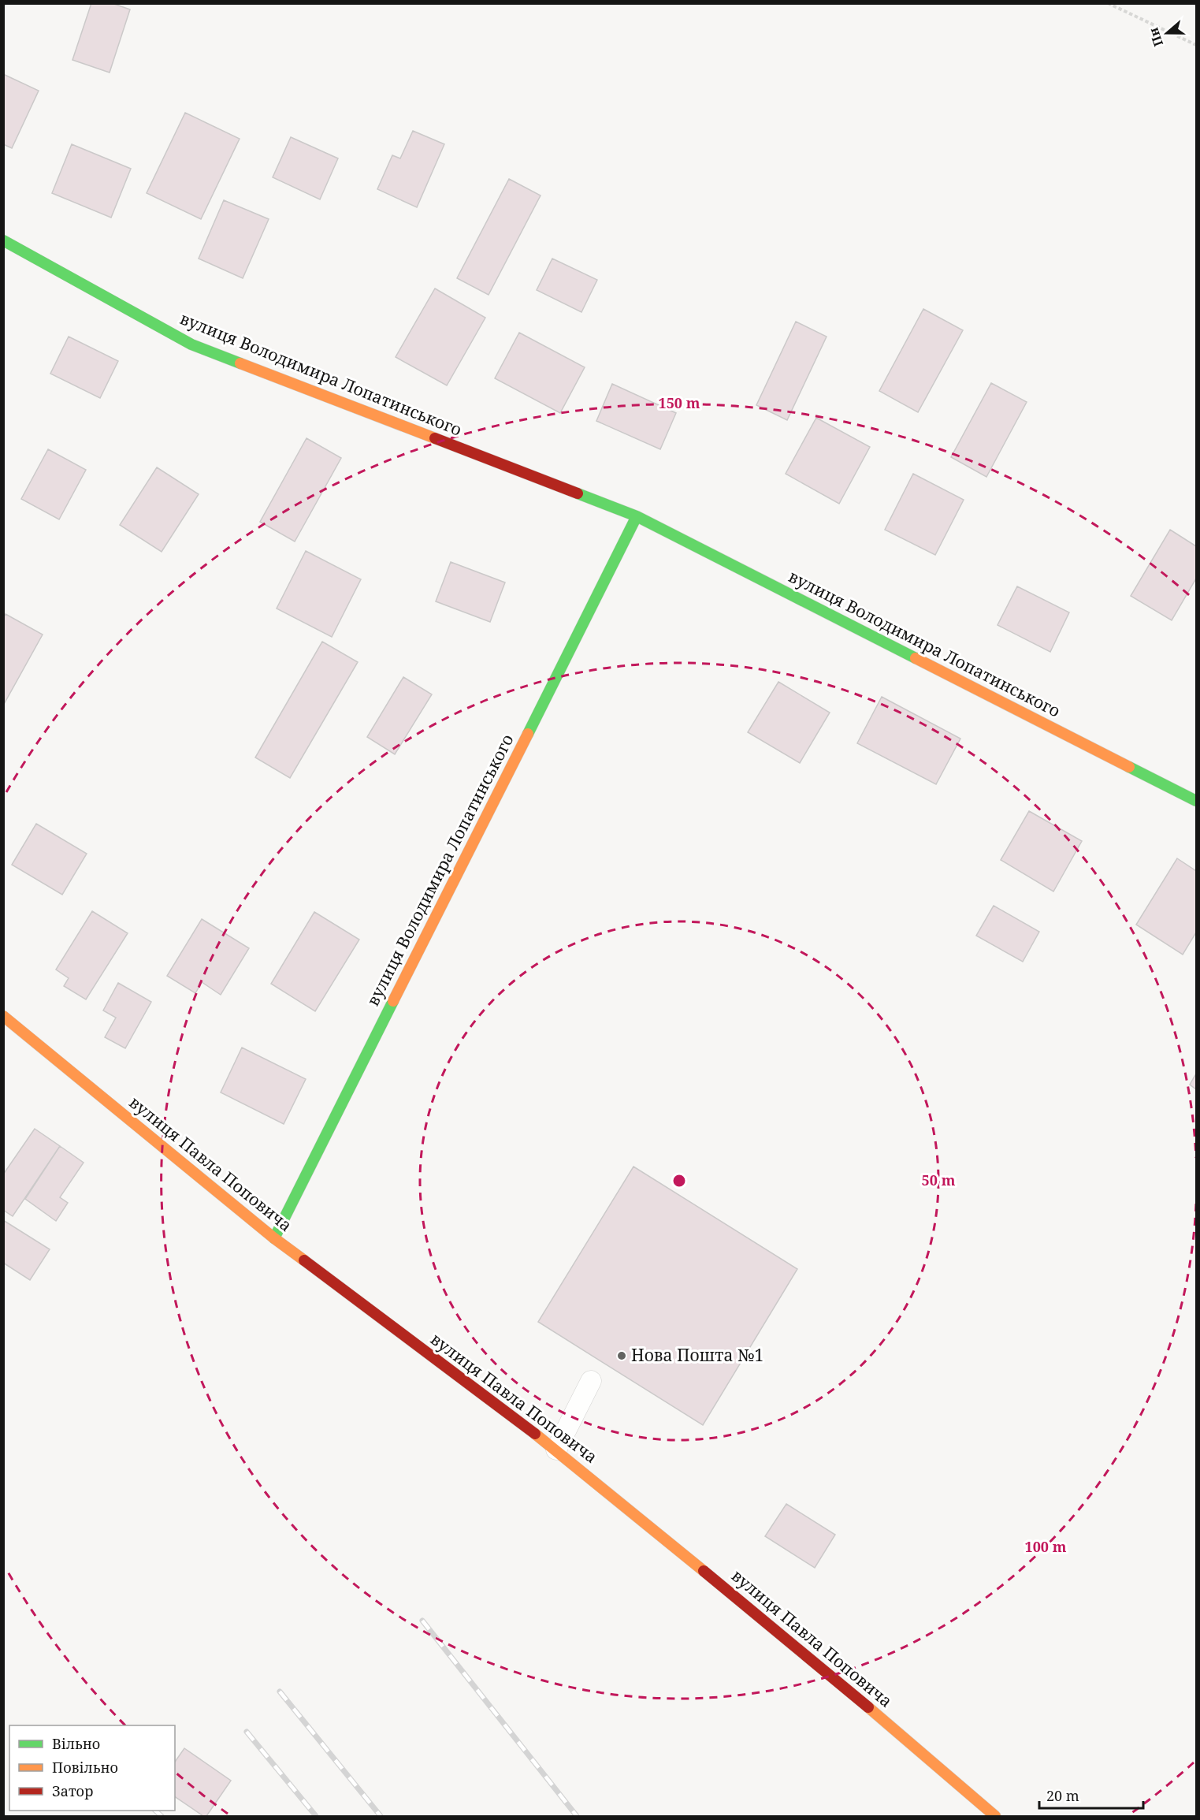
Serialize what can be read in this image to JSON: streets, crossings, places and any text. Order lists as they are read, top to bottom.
{
  "streets": {
    "street": ["вулиця Володимира Лопатинського", "вулиця Павла Поповича"]
  },
  "crossings": [
    ["вулиця Володимира Лопатинського", "вулиця Павла Поповича"]
  ],
  "places": ["Нова Пошта №1"],
  "legend": ["Вільно", "Повільно", "Затор"],
  "scale_bar": "20 m",
  "north": "left",
  "rings": ["150 m", "50 m", "100 m"]
}
